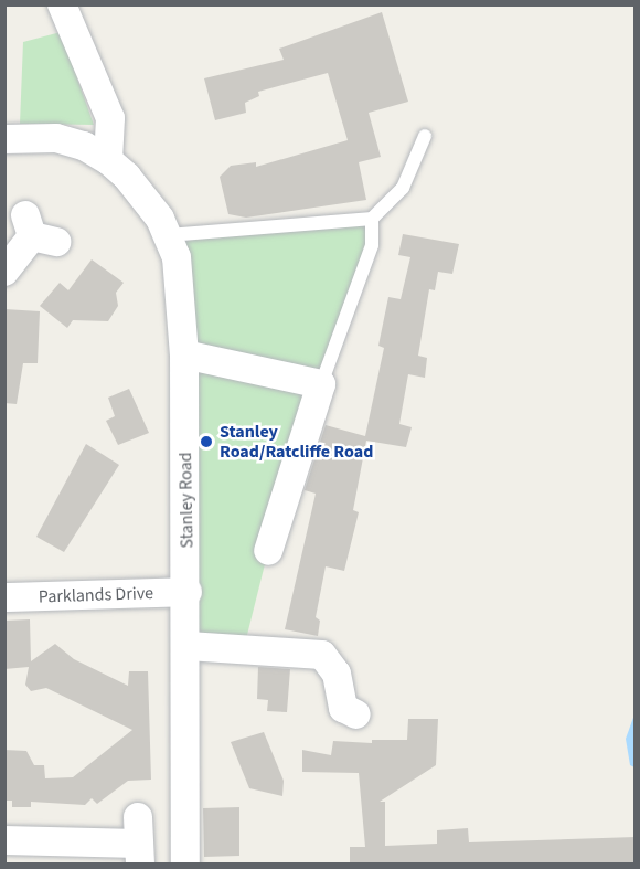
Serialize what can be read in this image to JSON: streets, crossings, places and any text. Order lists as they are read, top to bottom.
{
  "streets": {
    "street": ["Stanley Road", "Parklands Drive"]
  },
  "crossings": [
    ["Stanley Road", "Parklands Drive"]
  ],
  "places": ["Stanley Road/Ratcliffe Road"]
}
